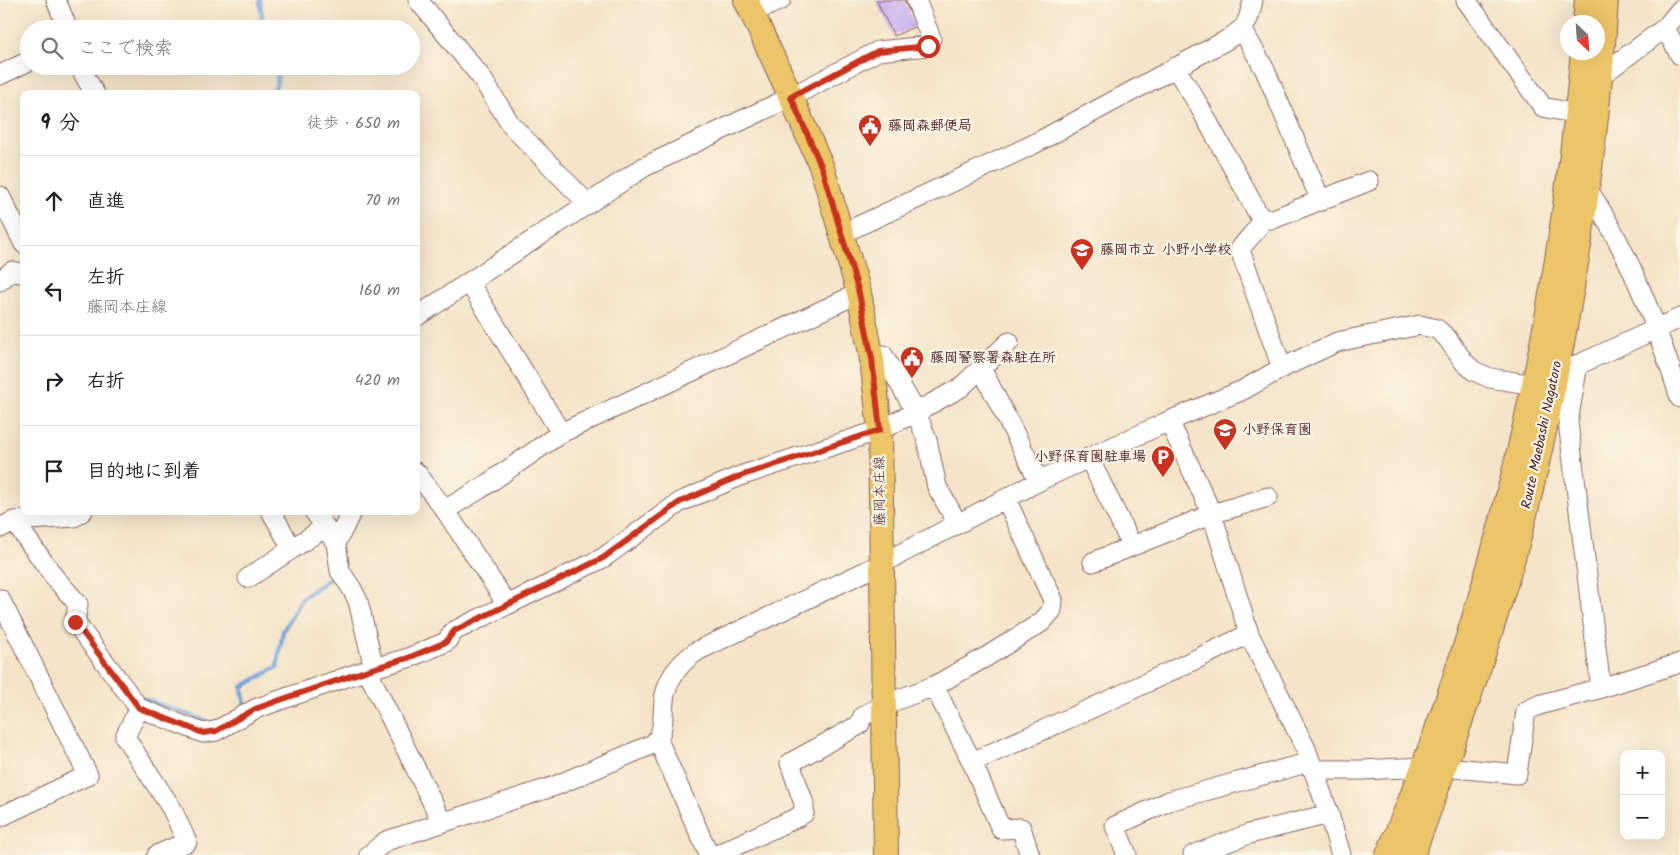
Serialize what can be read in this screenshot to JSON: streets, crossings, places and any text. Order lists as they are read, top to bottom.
{
  "streets": {
    "main road": ["Route Maebashi Nagatoro", "藤岡本庄線"]
  },
  "places": {
    "public building": ["藤岡森郵便局", "藤岡警察署森駐在所"],
    "school or university": ["藤岡市立 小野小学校", "小野保育園"],
    "parking": ["小野保育園駐車場"]
  },
  "north": "bottom right",
  "page": {
    "search": "ここで検索",
    "heading": ["9 分", "徒歩 · 650 m"],
    "list": [
      ["直進", "70 m"],
      ["左折", "藤岡本庄線", "160 m"],
      ["右折", "420 m"],
      "目的地に到着"
    ],
    "map_buttons": ["+", "−"]
  }
}
